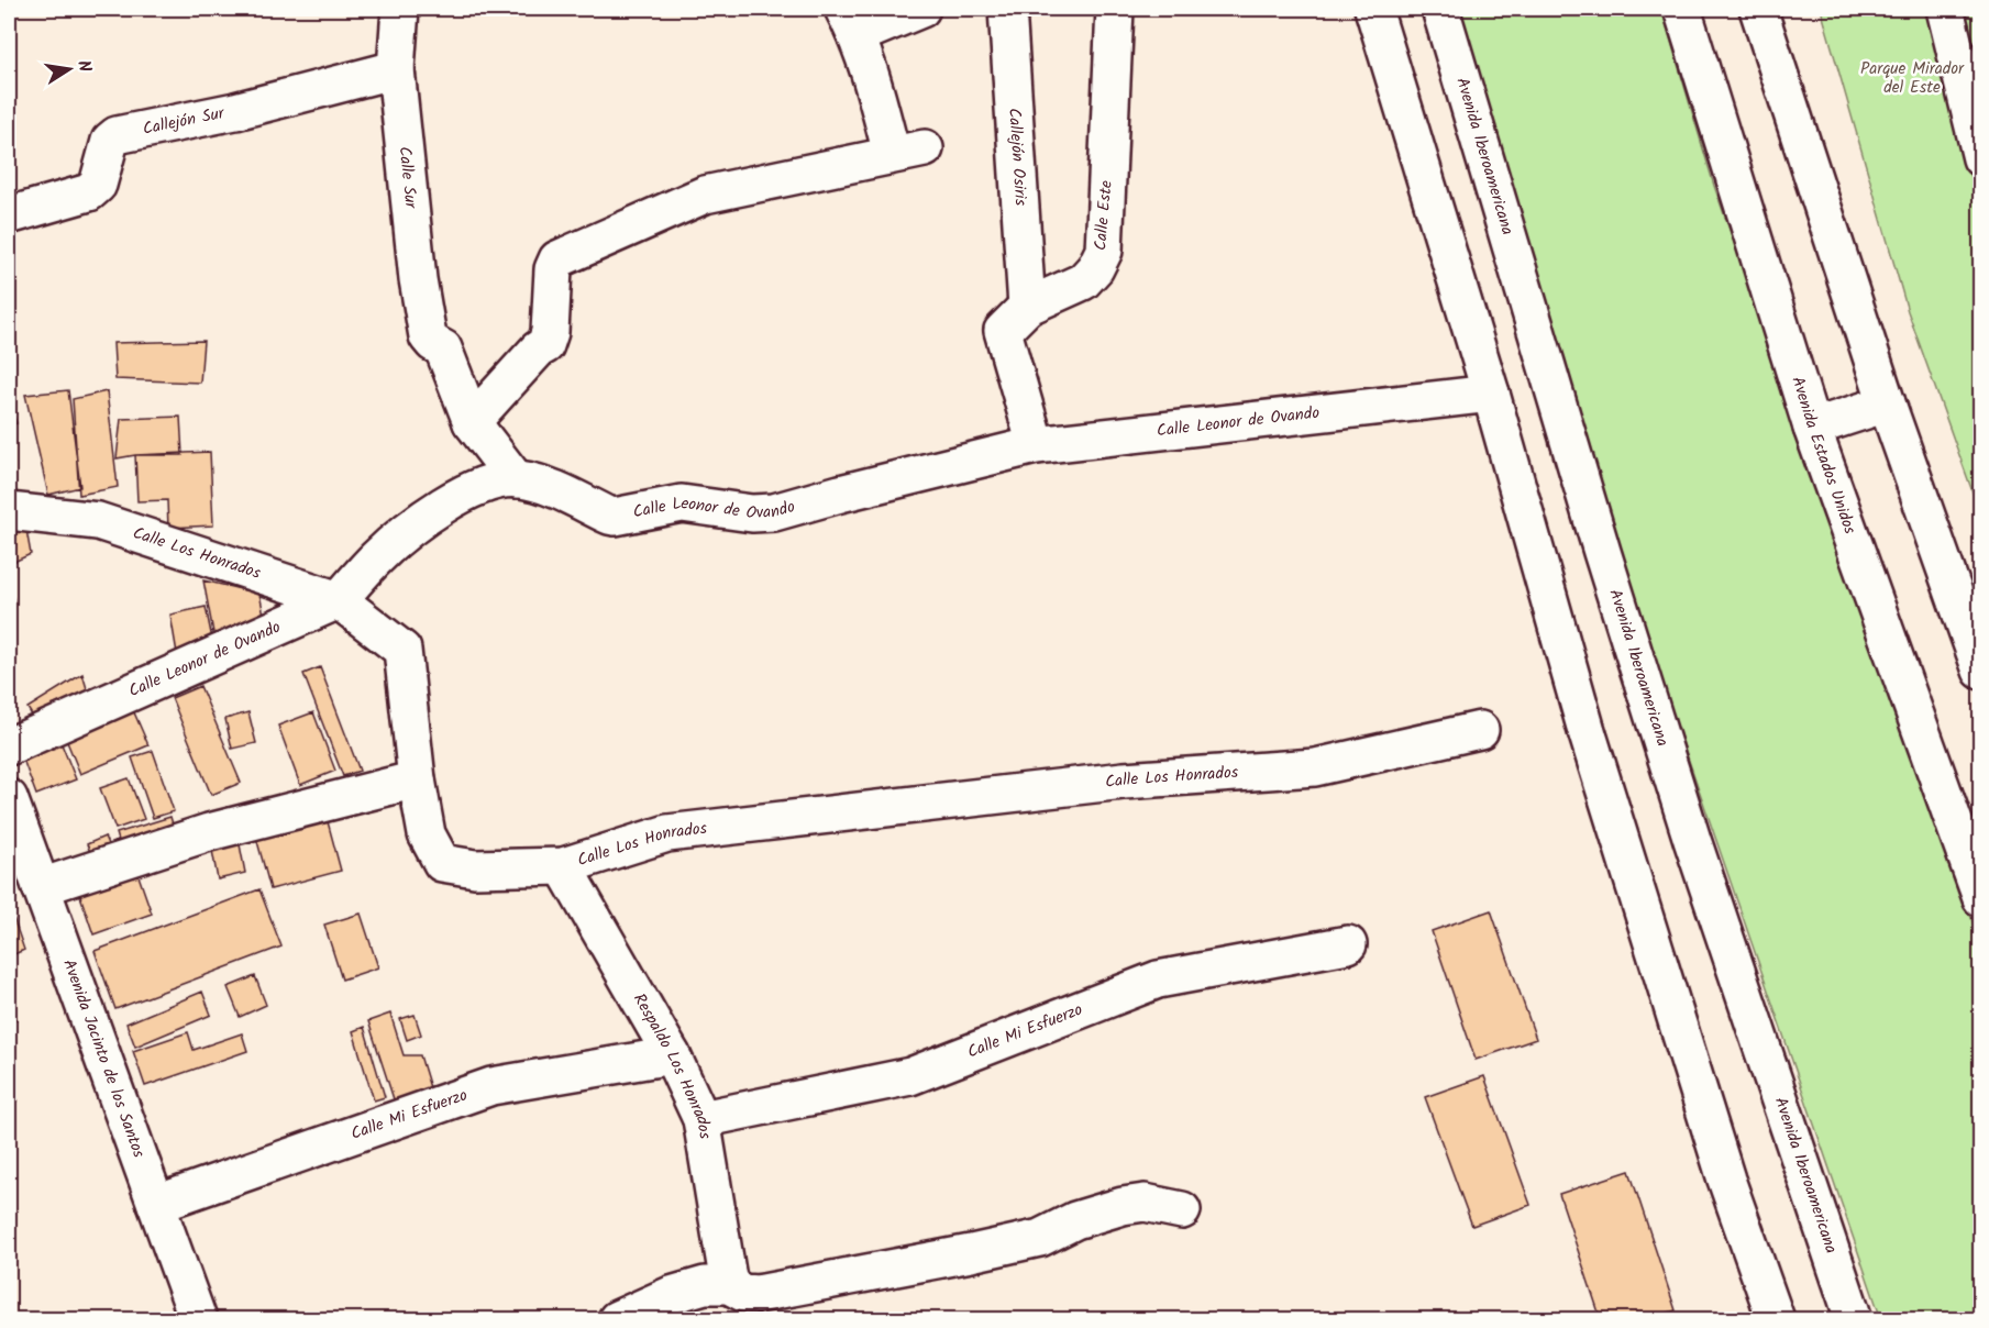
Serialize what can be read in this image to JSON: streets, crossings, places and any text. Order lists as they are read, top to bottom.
{
  "streets": {
    "street": [
      "Callejón Sur",
      "Avenida Iberoamericana",
      "Callejón Osiris",
      "Calle Sur",
      "Calle Este",
      "Calle Leonor de Ovando",
      "Avenida Estados Unidos",
      "Calle Los Honrados",
      "Calle Mi Esfuerzo",
      "Avenida Jacinto de los Santos",
      "Respaldo Los Honrados"
    ]
  },
  "crossings": [
    ["Callejón Sur", "Calle Sur"],
    ["Callejón Osiris", "Calle Este"],
    ["Calle Sur", "Calle Leonor de Ovando"],
    ["Calle Este", "Calle Leonor de Ovando"],
    ["Calle Leonor de Ovando", "Calle Los Honrados"],
    ["Calle Los Honrados", "Respaldo Los Honrados"],
    ["Calle Mi Esfuerzo", "Avenida Jacinto de los Santos"],
    ["Calle Mi Esfuerzo", "Respaldo Los Honrados"]
  ],
  "parks": ["Parque Mirador del Este"],
  "north": "right"
}
